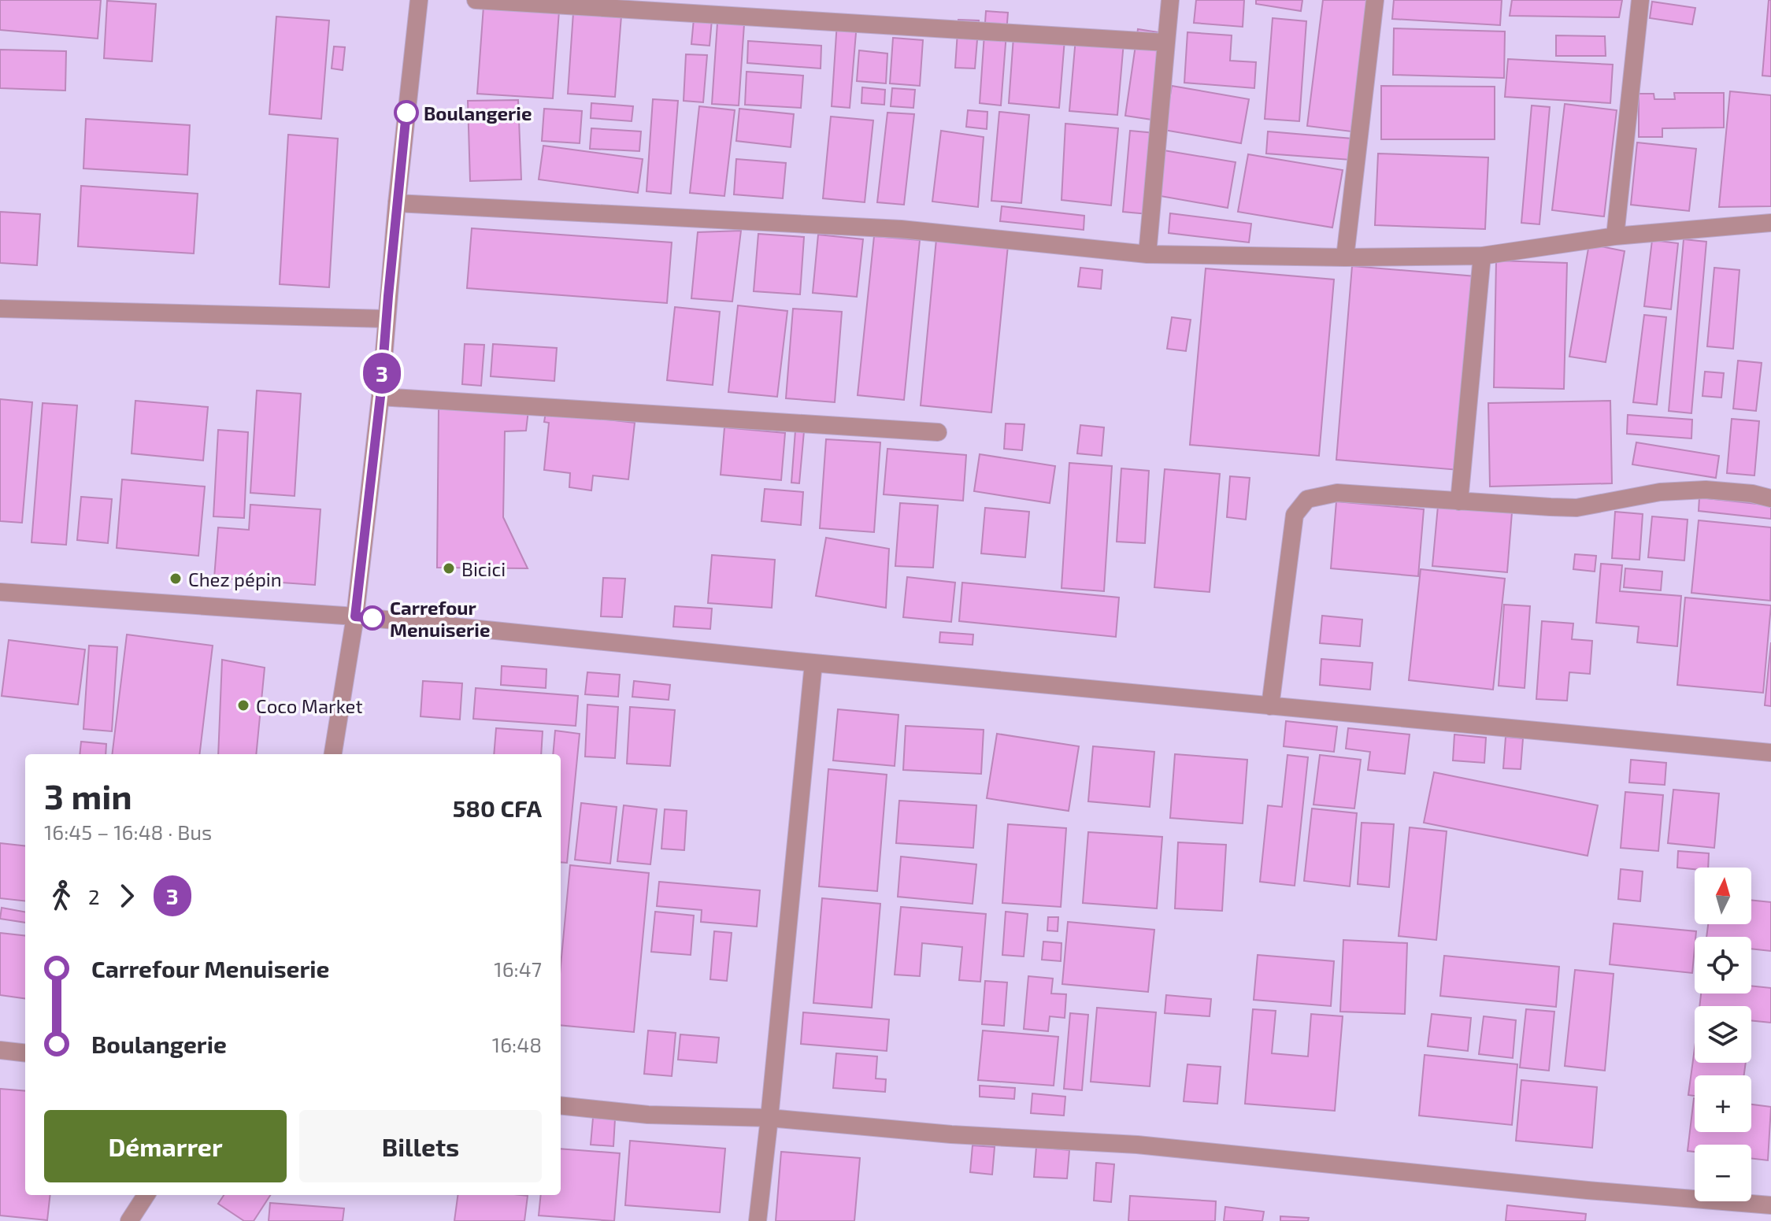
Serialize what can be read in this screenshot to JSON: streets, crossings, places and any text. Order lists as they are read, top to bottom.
{
  "places": [
    "Boulangerie",
    "Bicici",
    "Chez pépin",
    "Carrefour Menuiserie",
    "Coco Market"
  ],
  "lines": ["bus line 3"],
  "north": "top",
  "page": {
    "on_map": "3",
    "heading": ["3 min", "16:45 – 16:48 · Bus", "580 CFA"],
    "legs": ["2", "3"],
    "map_buttons": ["+", "−"],
    "list": [
      {
        "name": "Carrefour Menuiserie",
        "value": "16:47"
      },
      {
        "name": "Boulangerie",
        "value": "16:48"
      }
    ],
    "buttons": ["Démarrer", "Billets"]
  }
}
